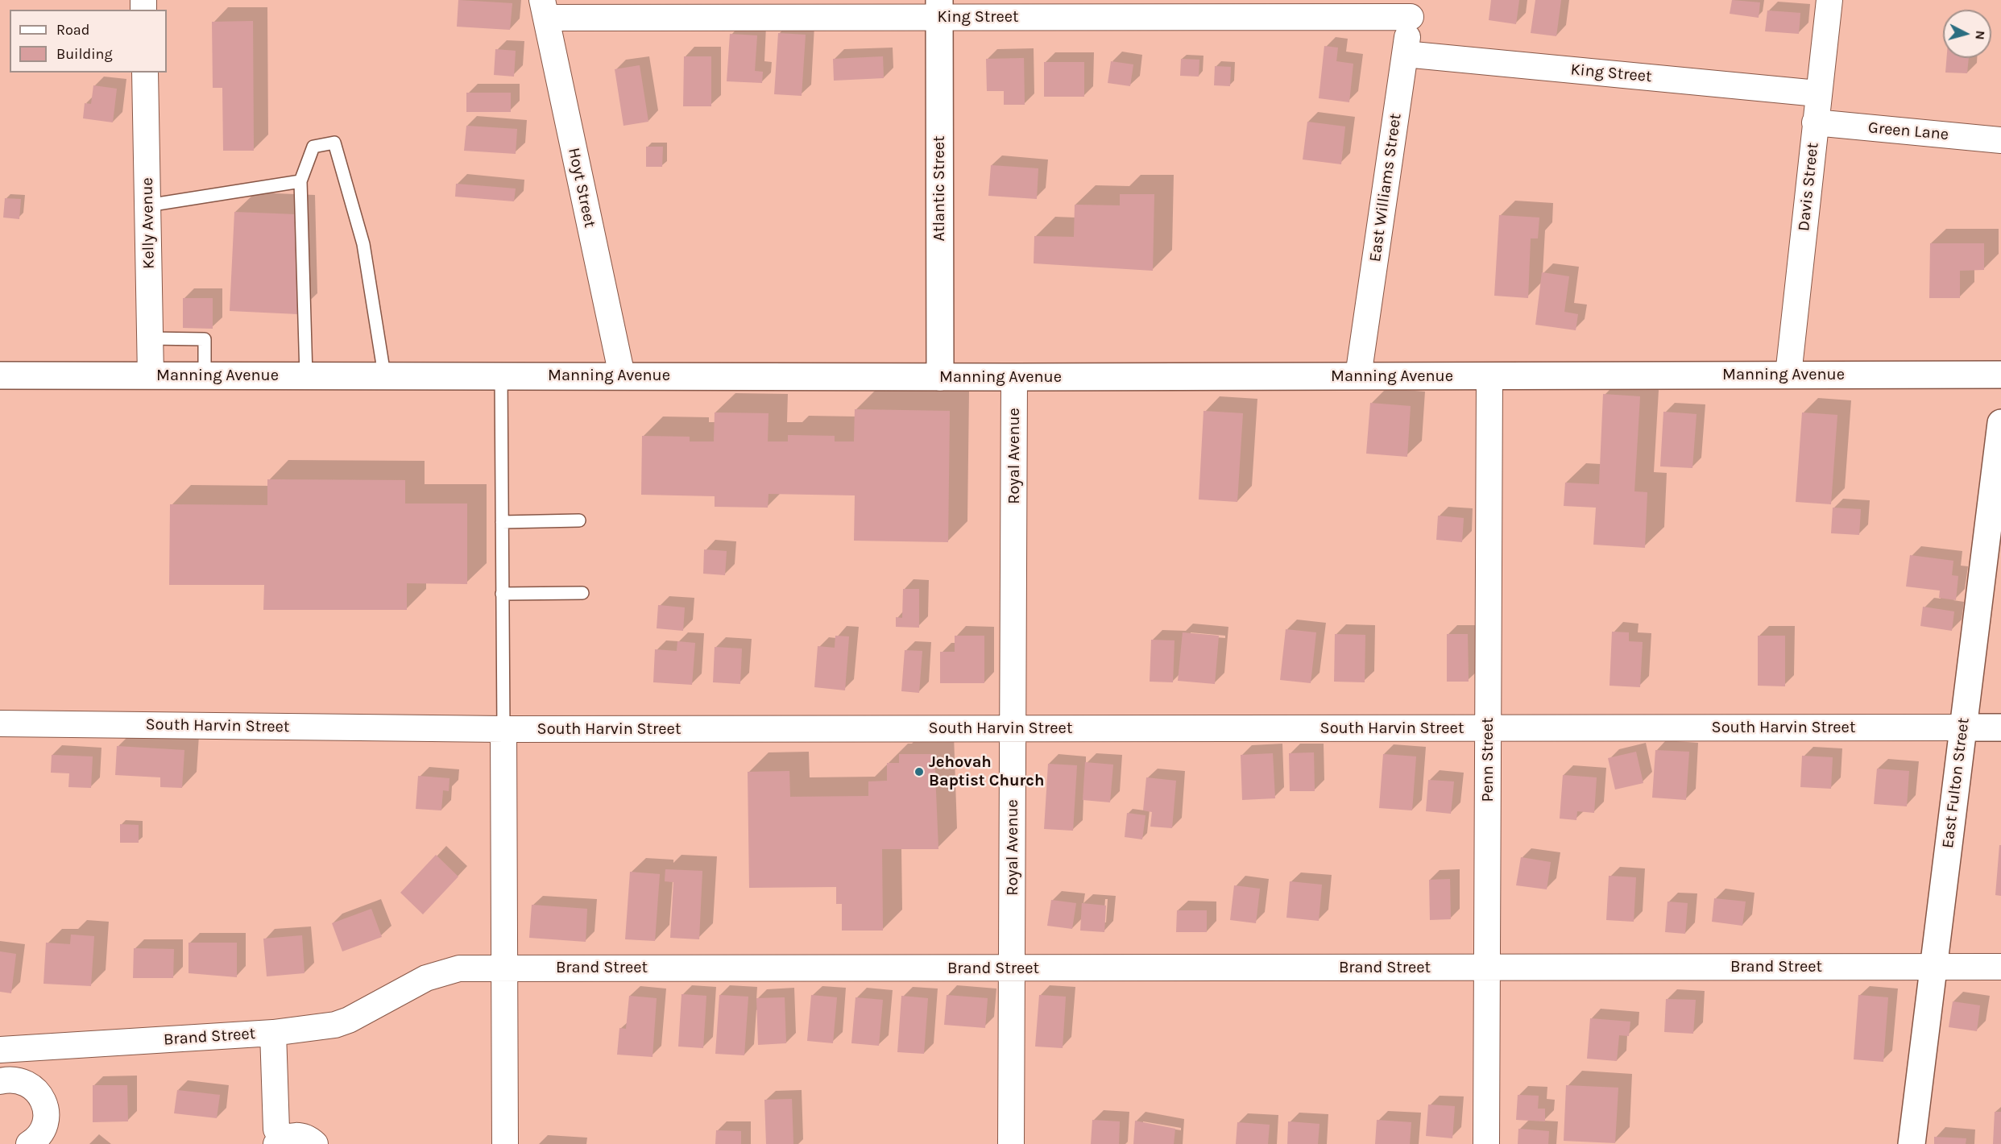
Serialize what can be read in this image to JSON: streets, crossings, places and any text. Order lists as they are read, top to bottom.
{
  "streets": {
    "main road": [
      "Atlantic Street",
      "Manning Avenue",
      "South Harvin Street",
      "East Fulton Street"
    ],
    "street": [
      "King Street",
      "Green Lane",
      "Davis Street",
      "Hoyt Street",
      "East Williams Street",
      "Kelly Avenue",
      "Royal Avenue",
      "Penn Street",
      "Brand Street"
    ]
  },
  "crossings": [
    ["King Street", "Davis Street"],
    ["King Street", "Hoyt Street"],
    ["King Street", "East Williams Street"],
    ["King Street", "Atlantic Street"],
    ["Green Lane", "Davis Street"],
    ["Davis Street", "Manning Avenue"],
    ["Hoyt Street", "Manning Avenue"],
    ["East Williams Street", "Manning Avenue"],
    ["Atlantic Street", "Manning Avenue"],
    ["Kelly Avenue", "Manning Avenue"],
    ["Manning Avenue", "Royal Avenue"],
    ["Manning Avenue", "Penn Street"],
    ["Royal Avenue", "South Harvin Street"],
    ["Royal Avenue", "Brand Street"],
    ["South Harvin Street", "Penn Street"],
    ["South Harvin Street", "East Fulton Street"],
    ["Penn Street", "Brand Street"],
    ["East Fulton Street", "Brand Street"]
  ],
  "places": ["Jehovah Baptist Church"],
  "legend": ["Road", "Building"],
  "north": "right"
}
